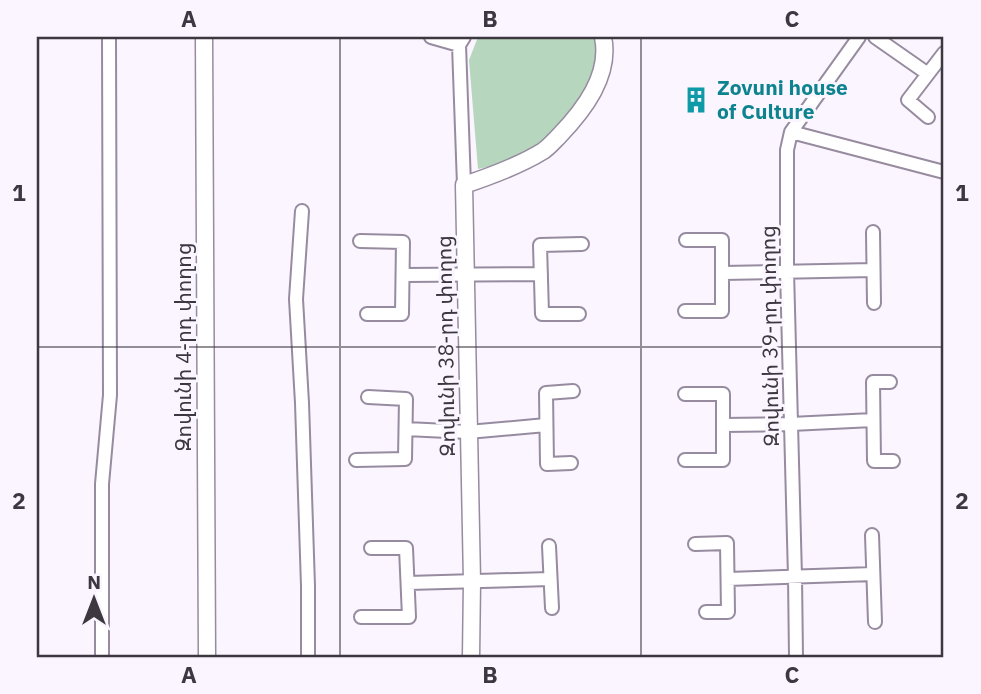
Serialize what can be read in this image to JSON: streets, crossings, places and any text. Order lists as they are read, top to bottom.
{
  "streets": {
    "street": ["Զովունի 39-րդ փողոց", "Զովունի 38-րդ փողոց", "Զովունի 4-րդ փողոց"]
  },
  "places": {
    "building": ["Zovuni house of Culture"]
  },
  "north": "top",
  "grid": {
    "columns": ["A", "B", "C"],
    "rows": ["1", "2"]
  }
}
